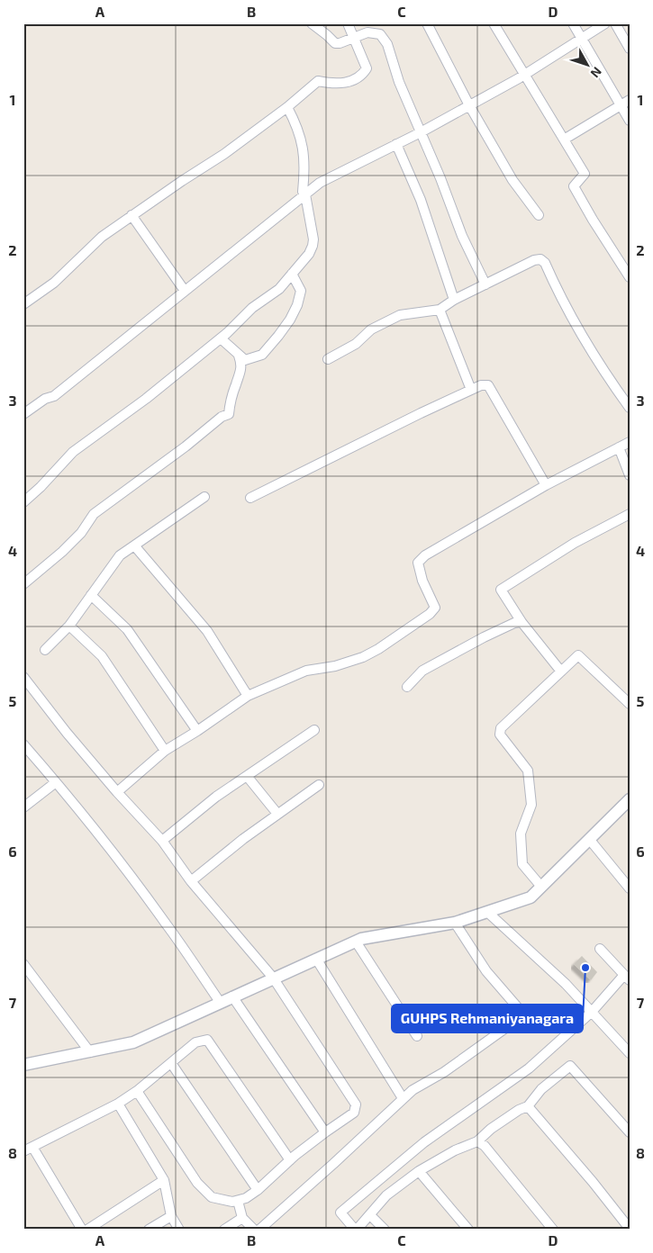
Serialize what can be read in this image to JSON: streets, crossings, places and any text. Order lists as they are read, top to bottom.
{
  "places": ["GUHPS Rehmaniyanagara"],
  "north": "bottom right",
  "grid": {
    "columns": [
      "A",
      "B",
      "C",
      "D"
    ],
    "rows": [
      "1",
      "2",
      "3",
      "4",
      "5",
      "6",
      "7",
      "8"
    ]
  }
}
